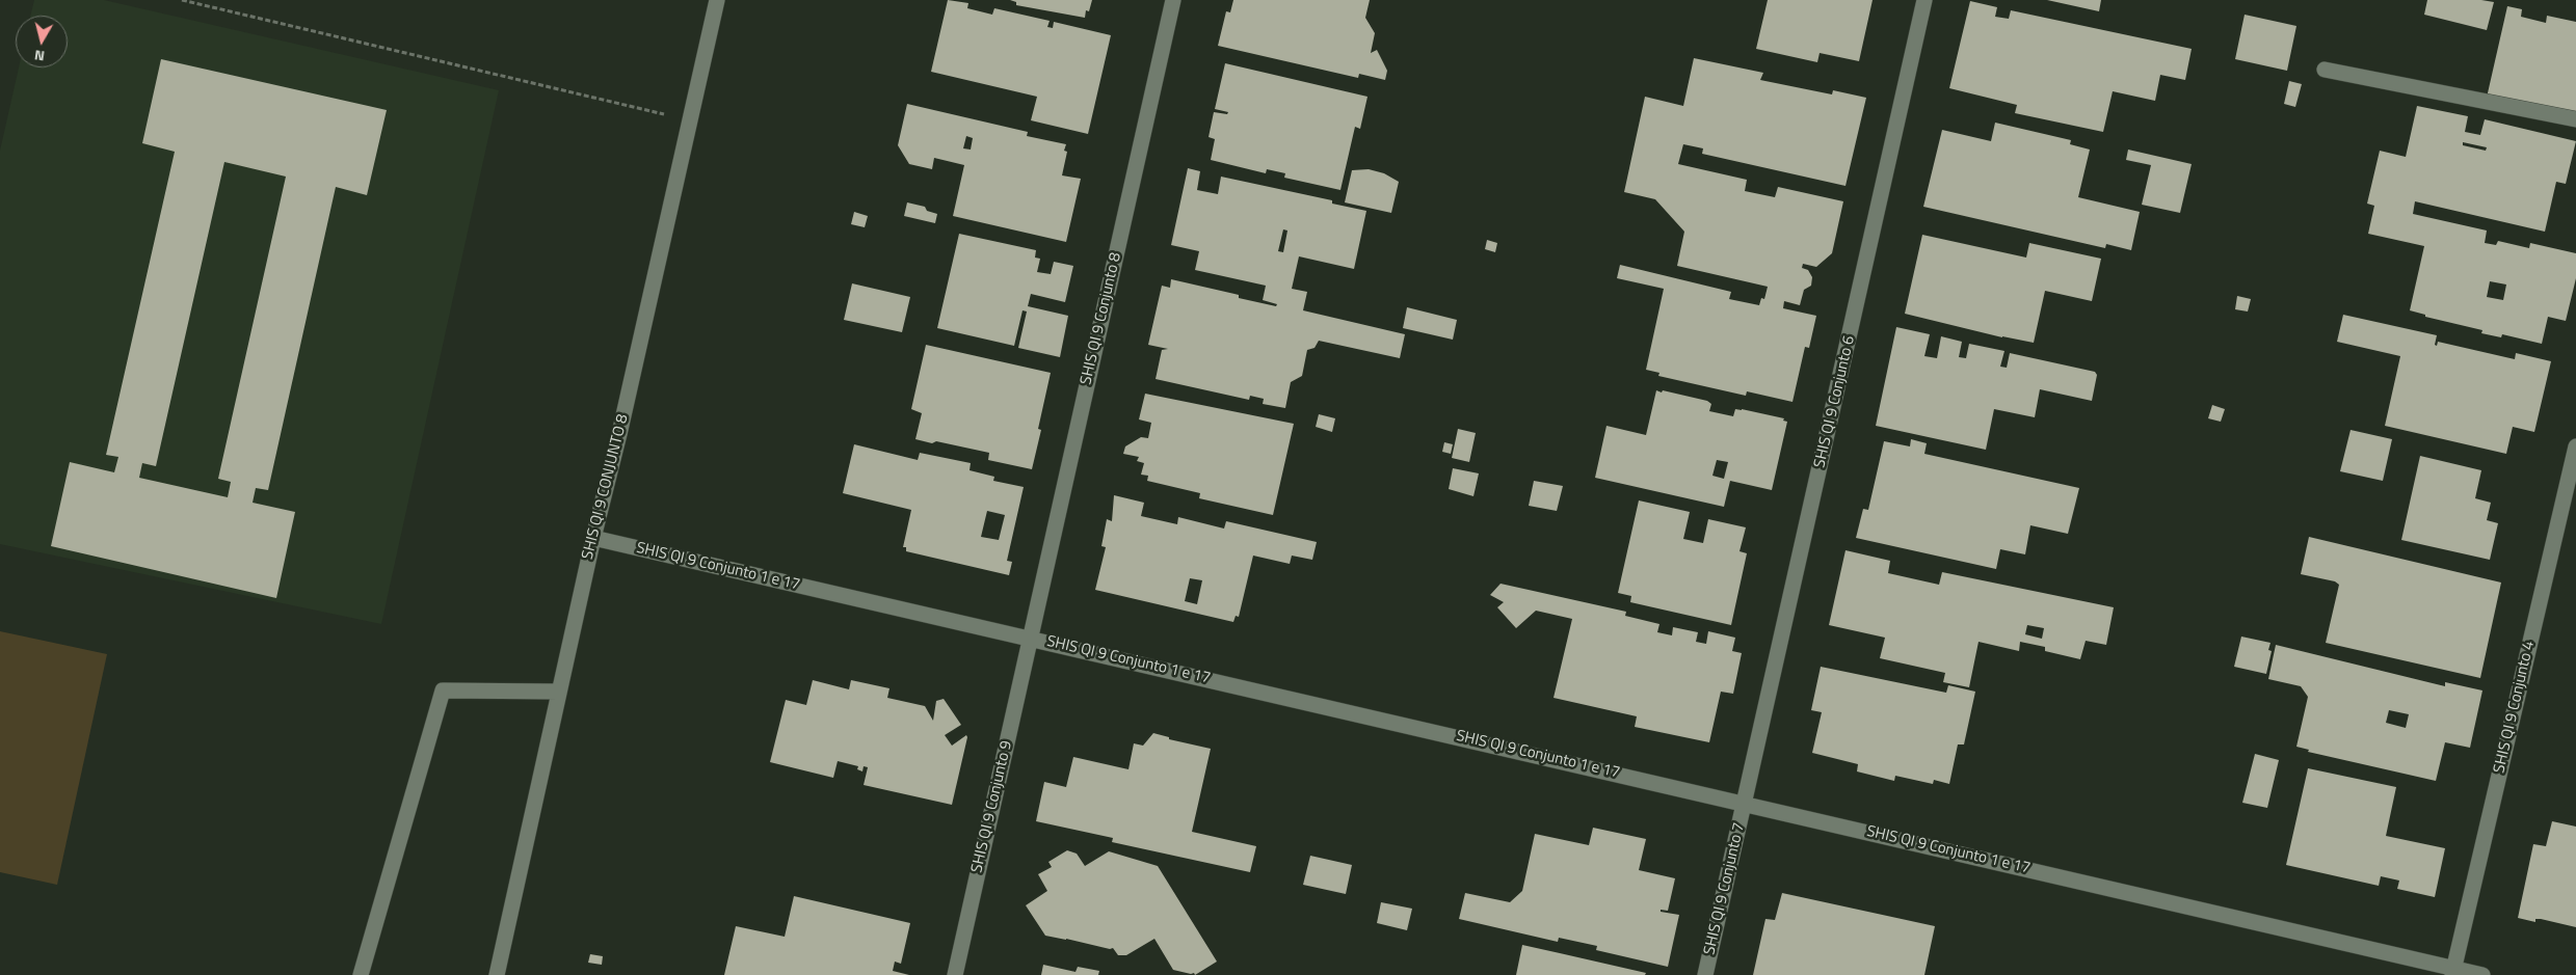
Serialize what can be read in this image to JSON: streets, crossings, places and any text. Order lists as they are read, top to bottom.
{
  "streets": {
    "street": [
      "SHIS QI 9 Conjunto 8",
      "SHIS QI 9 Conjunto 6",
      "SHIS QI 9 CONJUNTO 8",
      "SHIS QI 9 Conjunto 1 e 17",
      "SHIS QI 9 Conjunto 4",
      "SHIS QI 9 Conjunto 9",
      "SHIS QI 9 Conjunto 7"
    ]
  },
  "crossings": [
    ["SHIS QI 9 Conjunto 8", "SHIS QI 9 Conjunto 1 e 17"],
    ["SHIS QI 9 Conjunto 8", "SHIS QI 9 Conjunto 9"],
    ["SHIS QI 9 Conjunto 6", "SHIS QI 9 Conjunto 1 e 17"],
    ["SHIS QI 9 Conjunto 6", "SHIS QI 9 Conjunto 7"],
    ["SHIS QI 9 CONJUNTO 8", "SHIS QI 9 Conjunto 1 e 17"],
    ["SHIS QI 9 Conjunto 1 e 17", "SHIS QI 9 Conjunto 4"],
    ["SHIS QI 9 Conjunto 1 e 17", "SHIS QI 9 Conjunto 9"],
    ["SHIS QI 9 Conjunto 1 e 17", "SHIS QI 9 Conjunto 7"]
  ],
  "north": "bottom"
}
